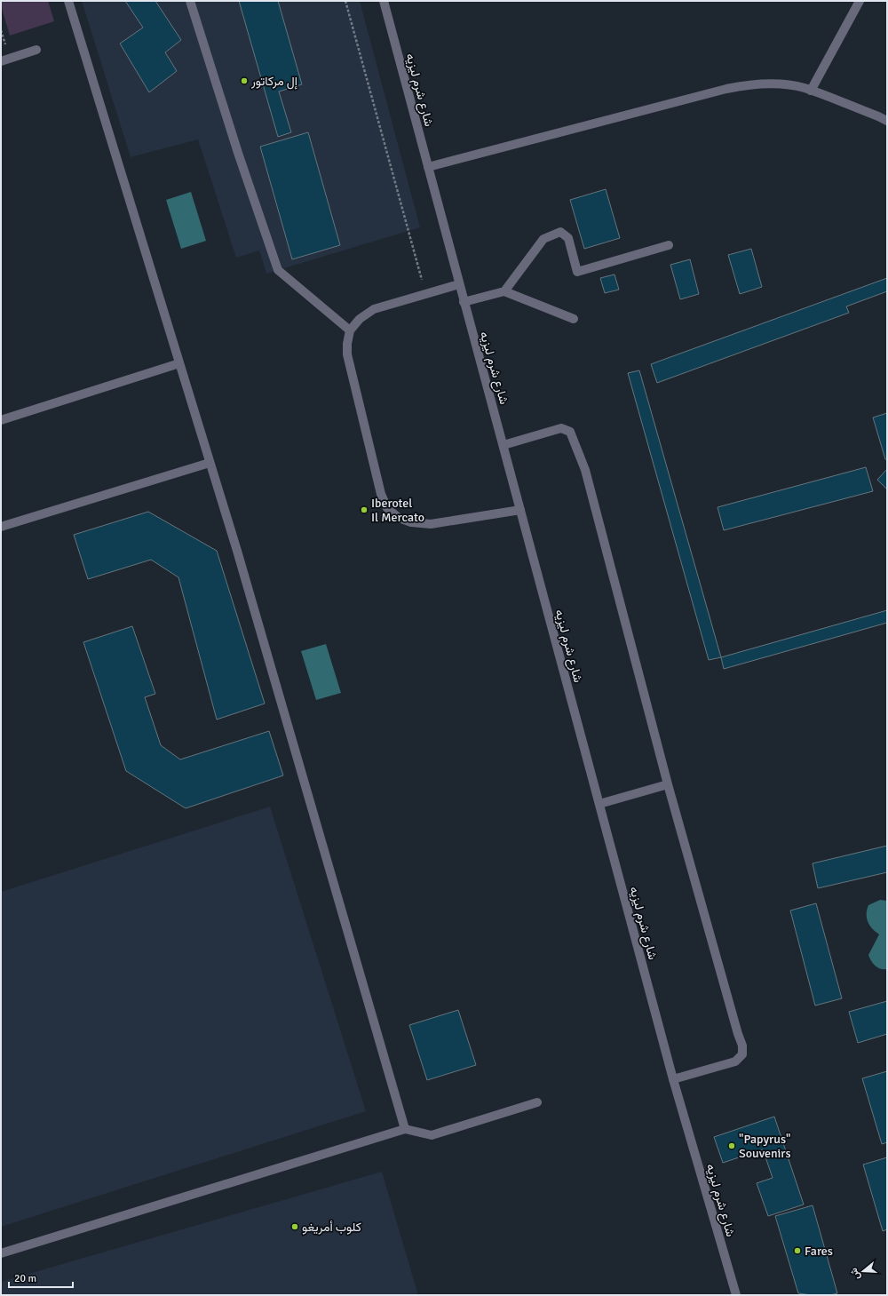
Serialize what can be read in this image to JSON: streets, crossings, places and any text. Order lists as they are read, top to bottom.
{
  "streets": {
    "street": ["شارع شرم ليزيه"]
  },
  "places": [
    "إل مركاتور",
    "Iberotel Il Mercato",
    "\"Papyrus\" Souvenirs",
    "كلوب أمريغو",
    "Fares"
  ],
  "scale_bar": "20 m",
  "north": "left"
}
